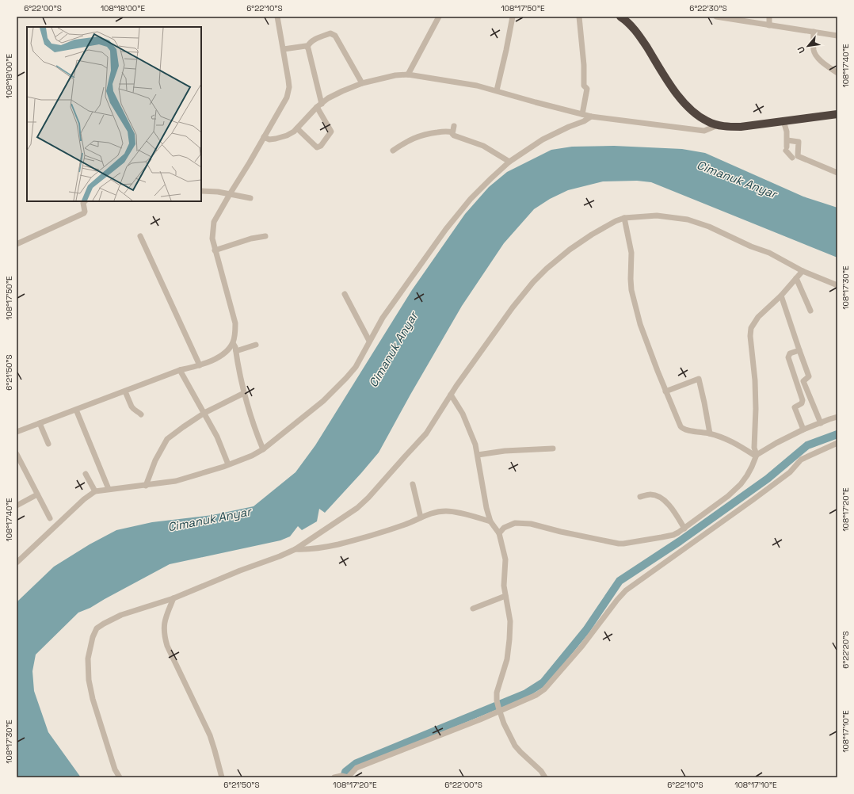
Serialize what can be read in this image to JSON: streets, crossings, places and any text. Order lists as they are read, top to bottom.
{
  "water": ["Cimanuk Anyar"],
  "north": "bottom left",
  "coordinates": [
    "6°22'00\"S",
    "108°18'00\"E",
    "6°22'10\"S",
    "108°17'50\"E",
    "6°22'30\"S",
    "108°17'40\"E",
    "108°17'30\"E",
    "6°21'50\"S",
    "108°17'20\"E",
    "6°22'20\"S",
    "108°17'10\"E"
  ]
}
